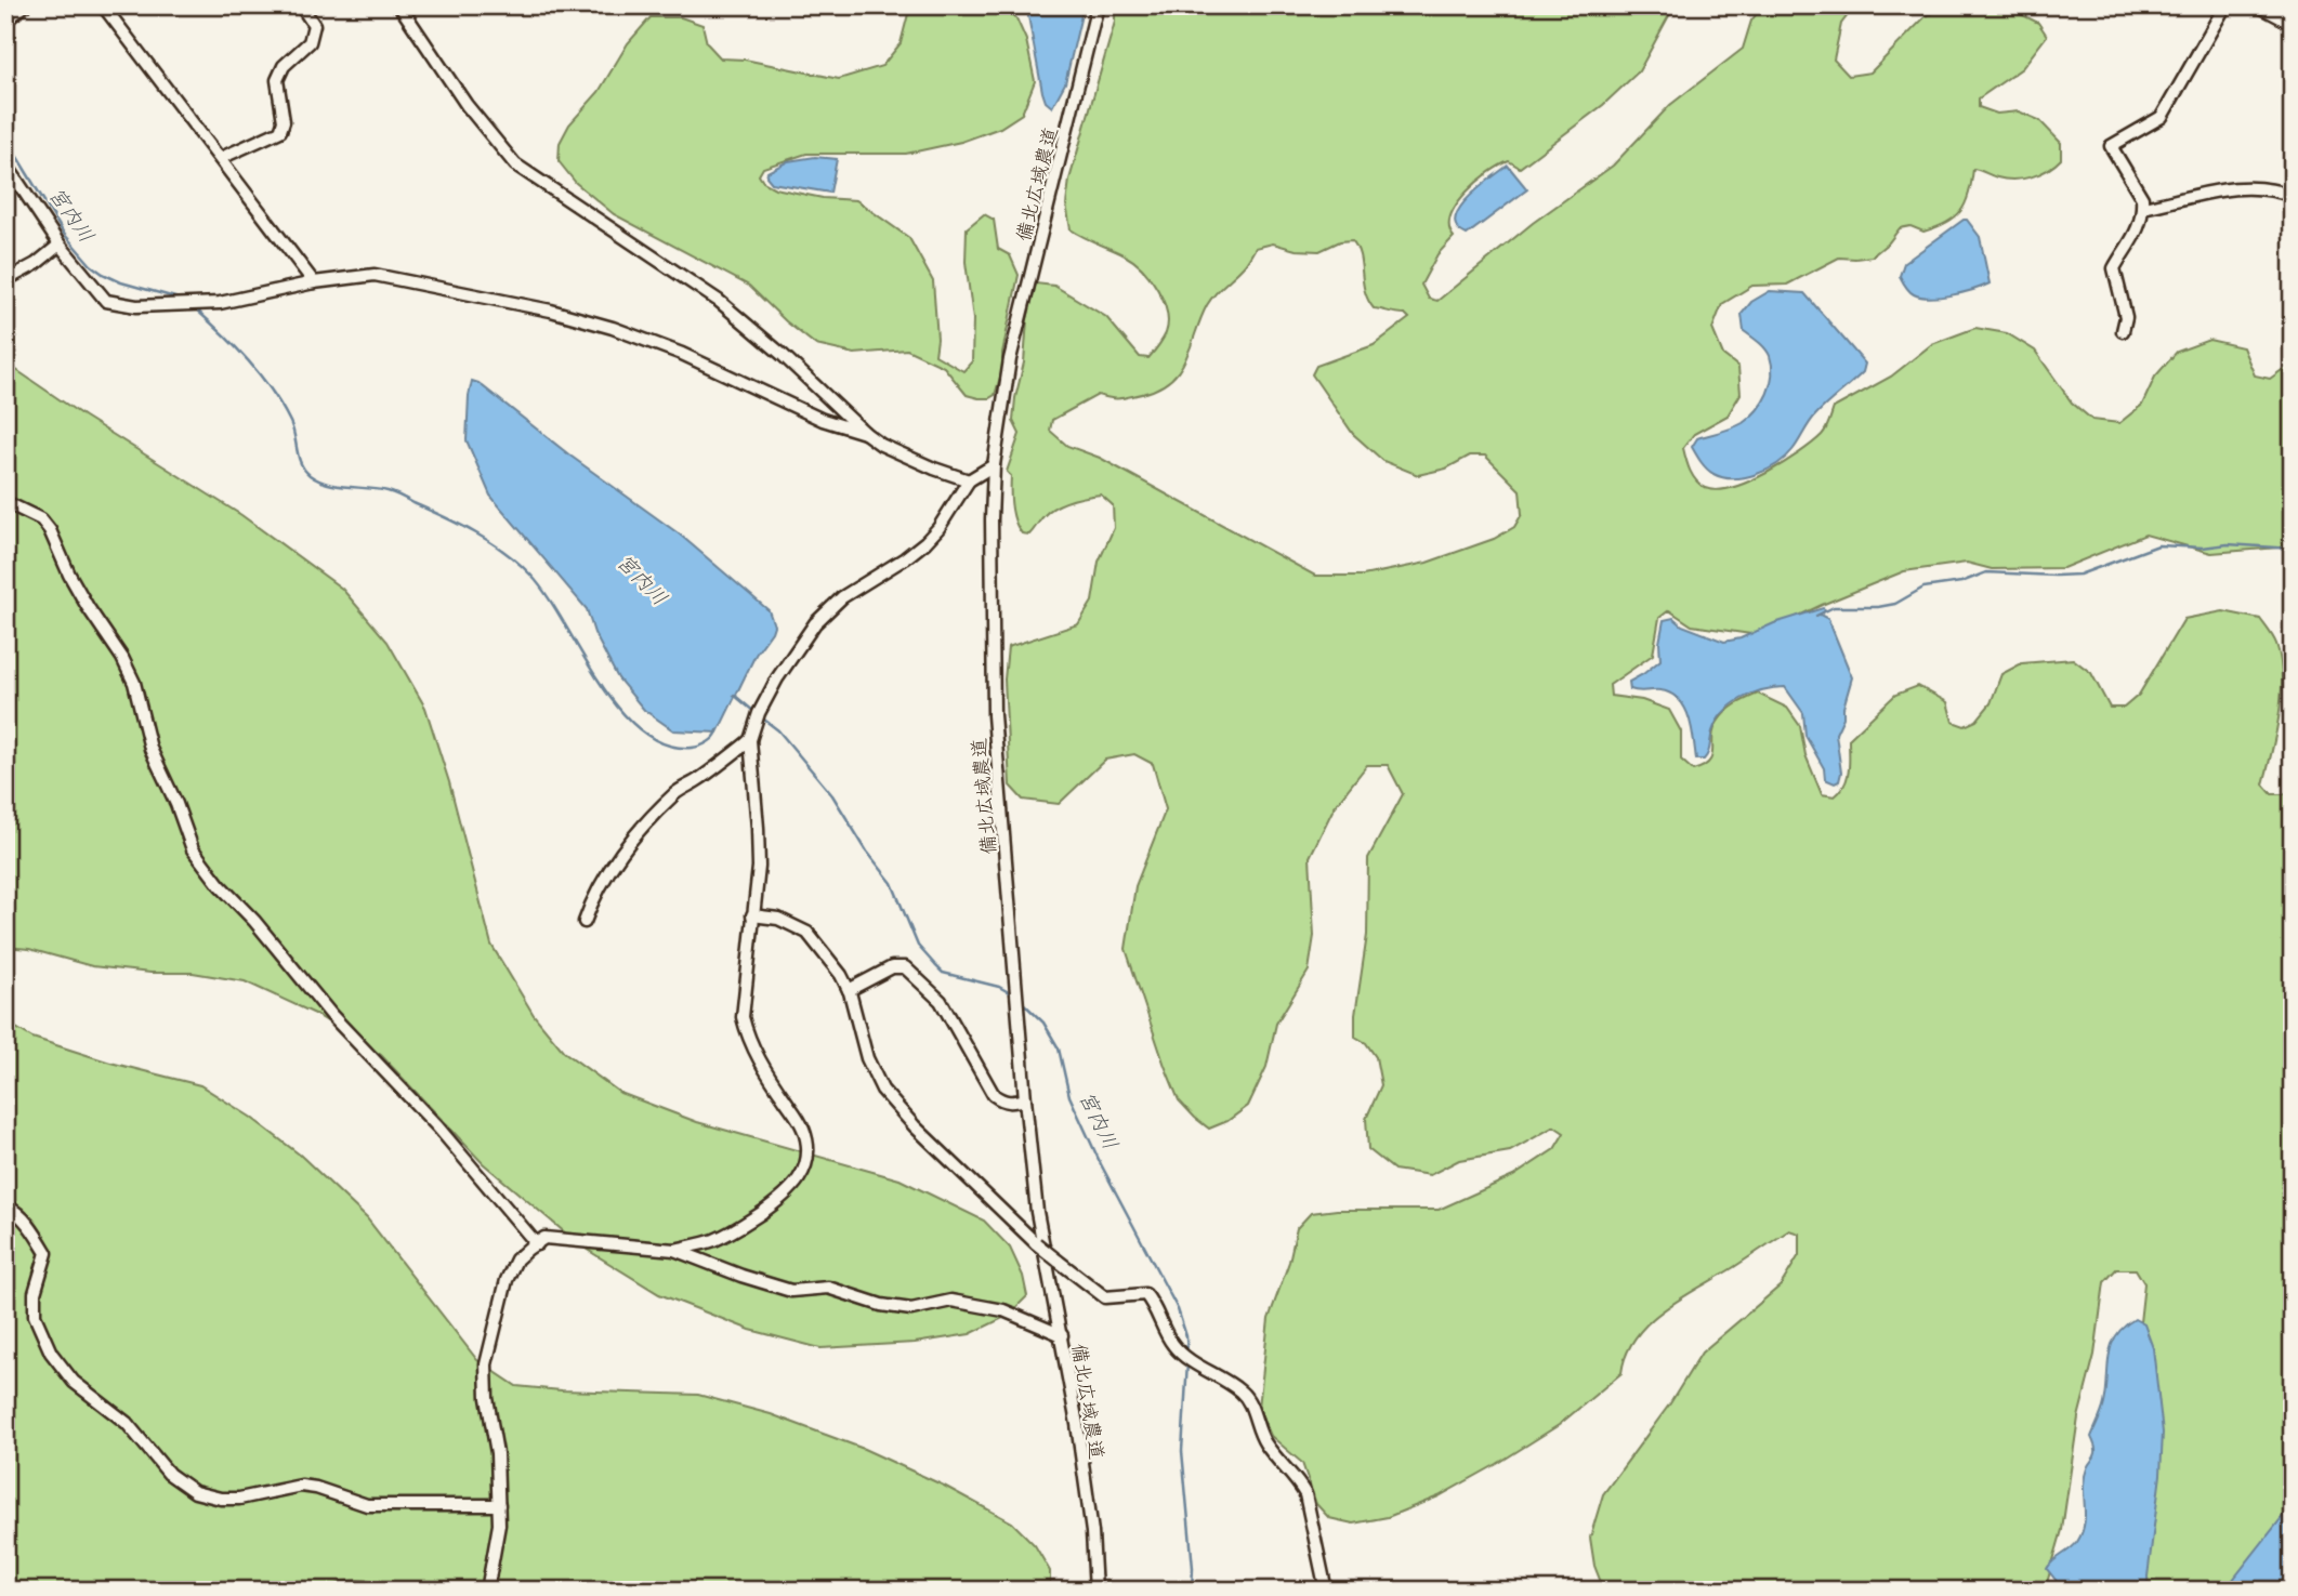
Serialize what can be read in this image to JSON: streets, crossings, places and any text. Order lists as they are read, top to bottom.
{
  "streets": {
    "street": ["備北広域農道"]
  },
  "water": ["宮内川"]
}
